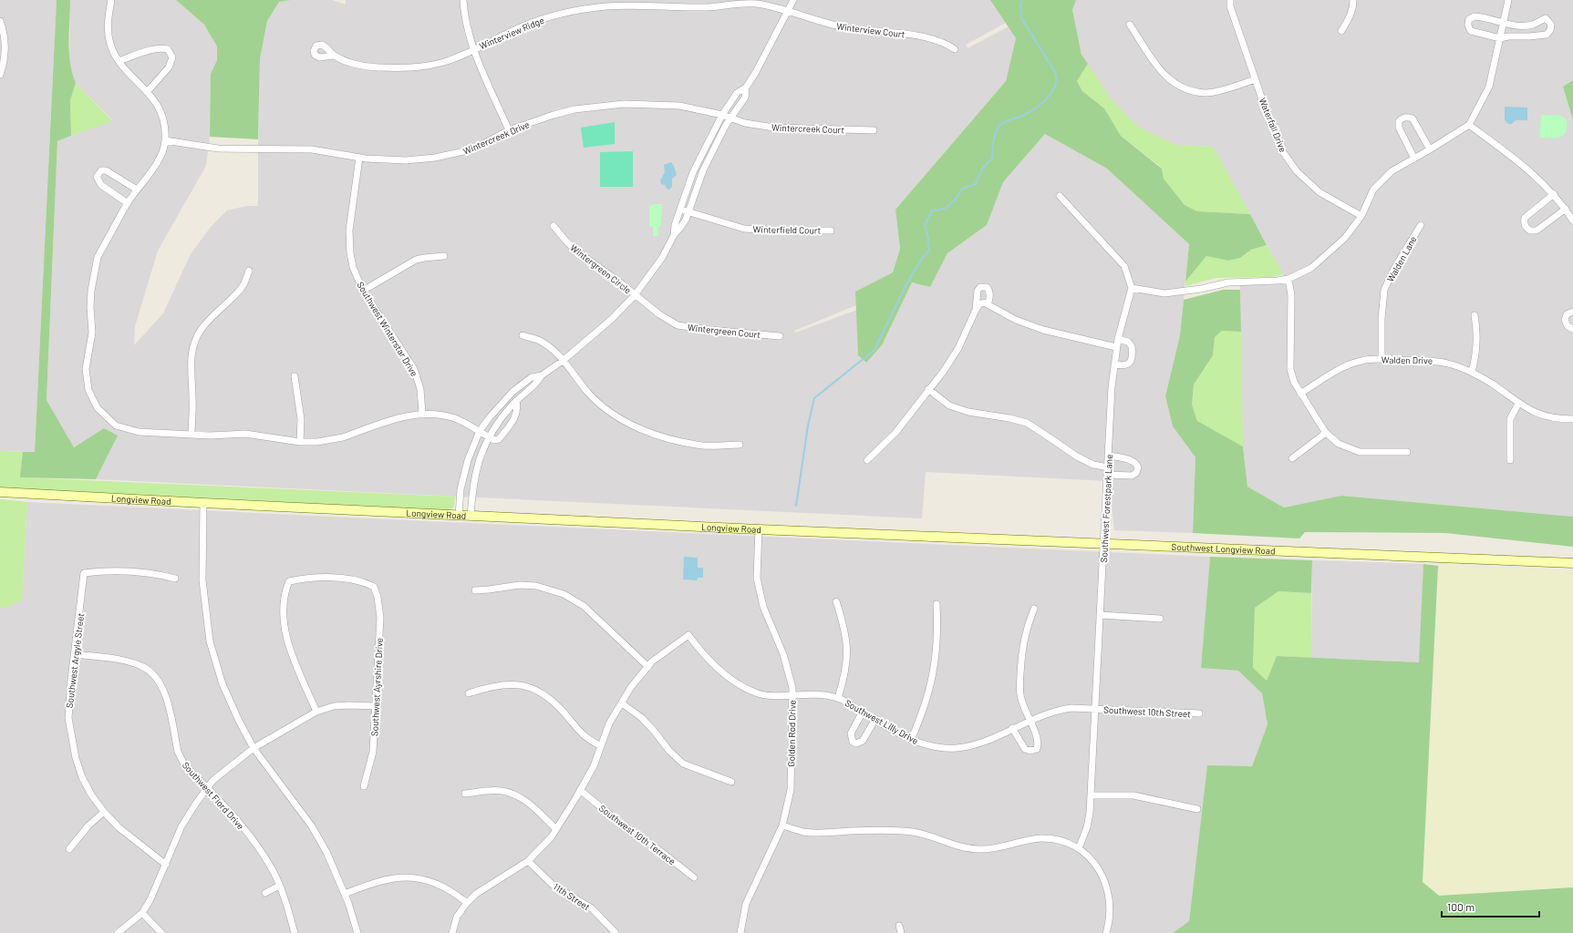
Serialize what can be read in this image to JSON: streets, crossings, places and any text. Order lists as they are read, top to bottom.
{
  "streets": {
    "street": [
      "Winterview Court",
      "Winterview Ridge",
      "Waterfall Drive",
      "Wintercreek Court",
      "Wintercreek Drive",
      "Winterfield Court",
      "Walden Lane",
      "Wintergreen Circle",
      "Southwest Winterstar Drive",
      "Wintergreen Court",
      "Walden Drive",
      "Longview Road",
      "Southwest Forestpark Lane",
      "Southwest Longview Road",
      "Southwest Argyle Street",
      "Southwest Ayrshire Drive",
      "Southwest 10th Street",
      "Southwest Lilly Drive",
      "Golden Rod Drive",
      "Southwest Fiord Drive",
      "Southwest 10th Terrace",
      "11th Street"
    ]
  },
  "crossings": [
    ["Winterview Court", "Winterview Ridge"],
    ["Wintercreek Court", "Wintercreek Drive"],
    ["Wintercreek Drive", "Southwest Winterstar Drive"],
    ["Walden Lane", "Walden Drive"],
    ["Wintergreen Circle", "Wintergreen Court"],
    ["Longview Road", "Southwest Longview Road"],
    ["Longview Road", "Golden Rod Drive"],
    ["Southwest Forestpark Lane", "Southwest Longview Road"],
    ["Southwest Forestpark Lane", "Southwest 10th Street"],
    ["Southwest Forestpark Lane", "Southwest Lilly Drive"],
    ["Southwest Argyle Street", "Southwest Fiord Drive"],
    ["Southwest 10th Street", "Southwest Lilly Drive"],
    ["Southwest Lilly Drive", "Golden Rod Drive"]
  ],
  "scale_bar": "100 m"
}
